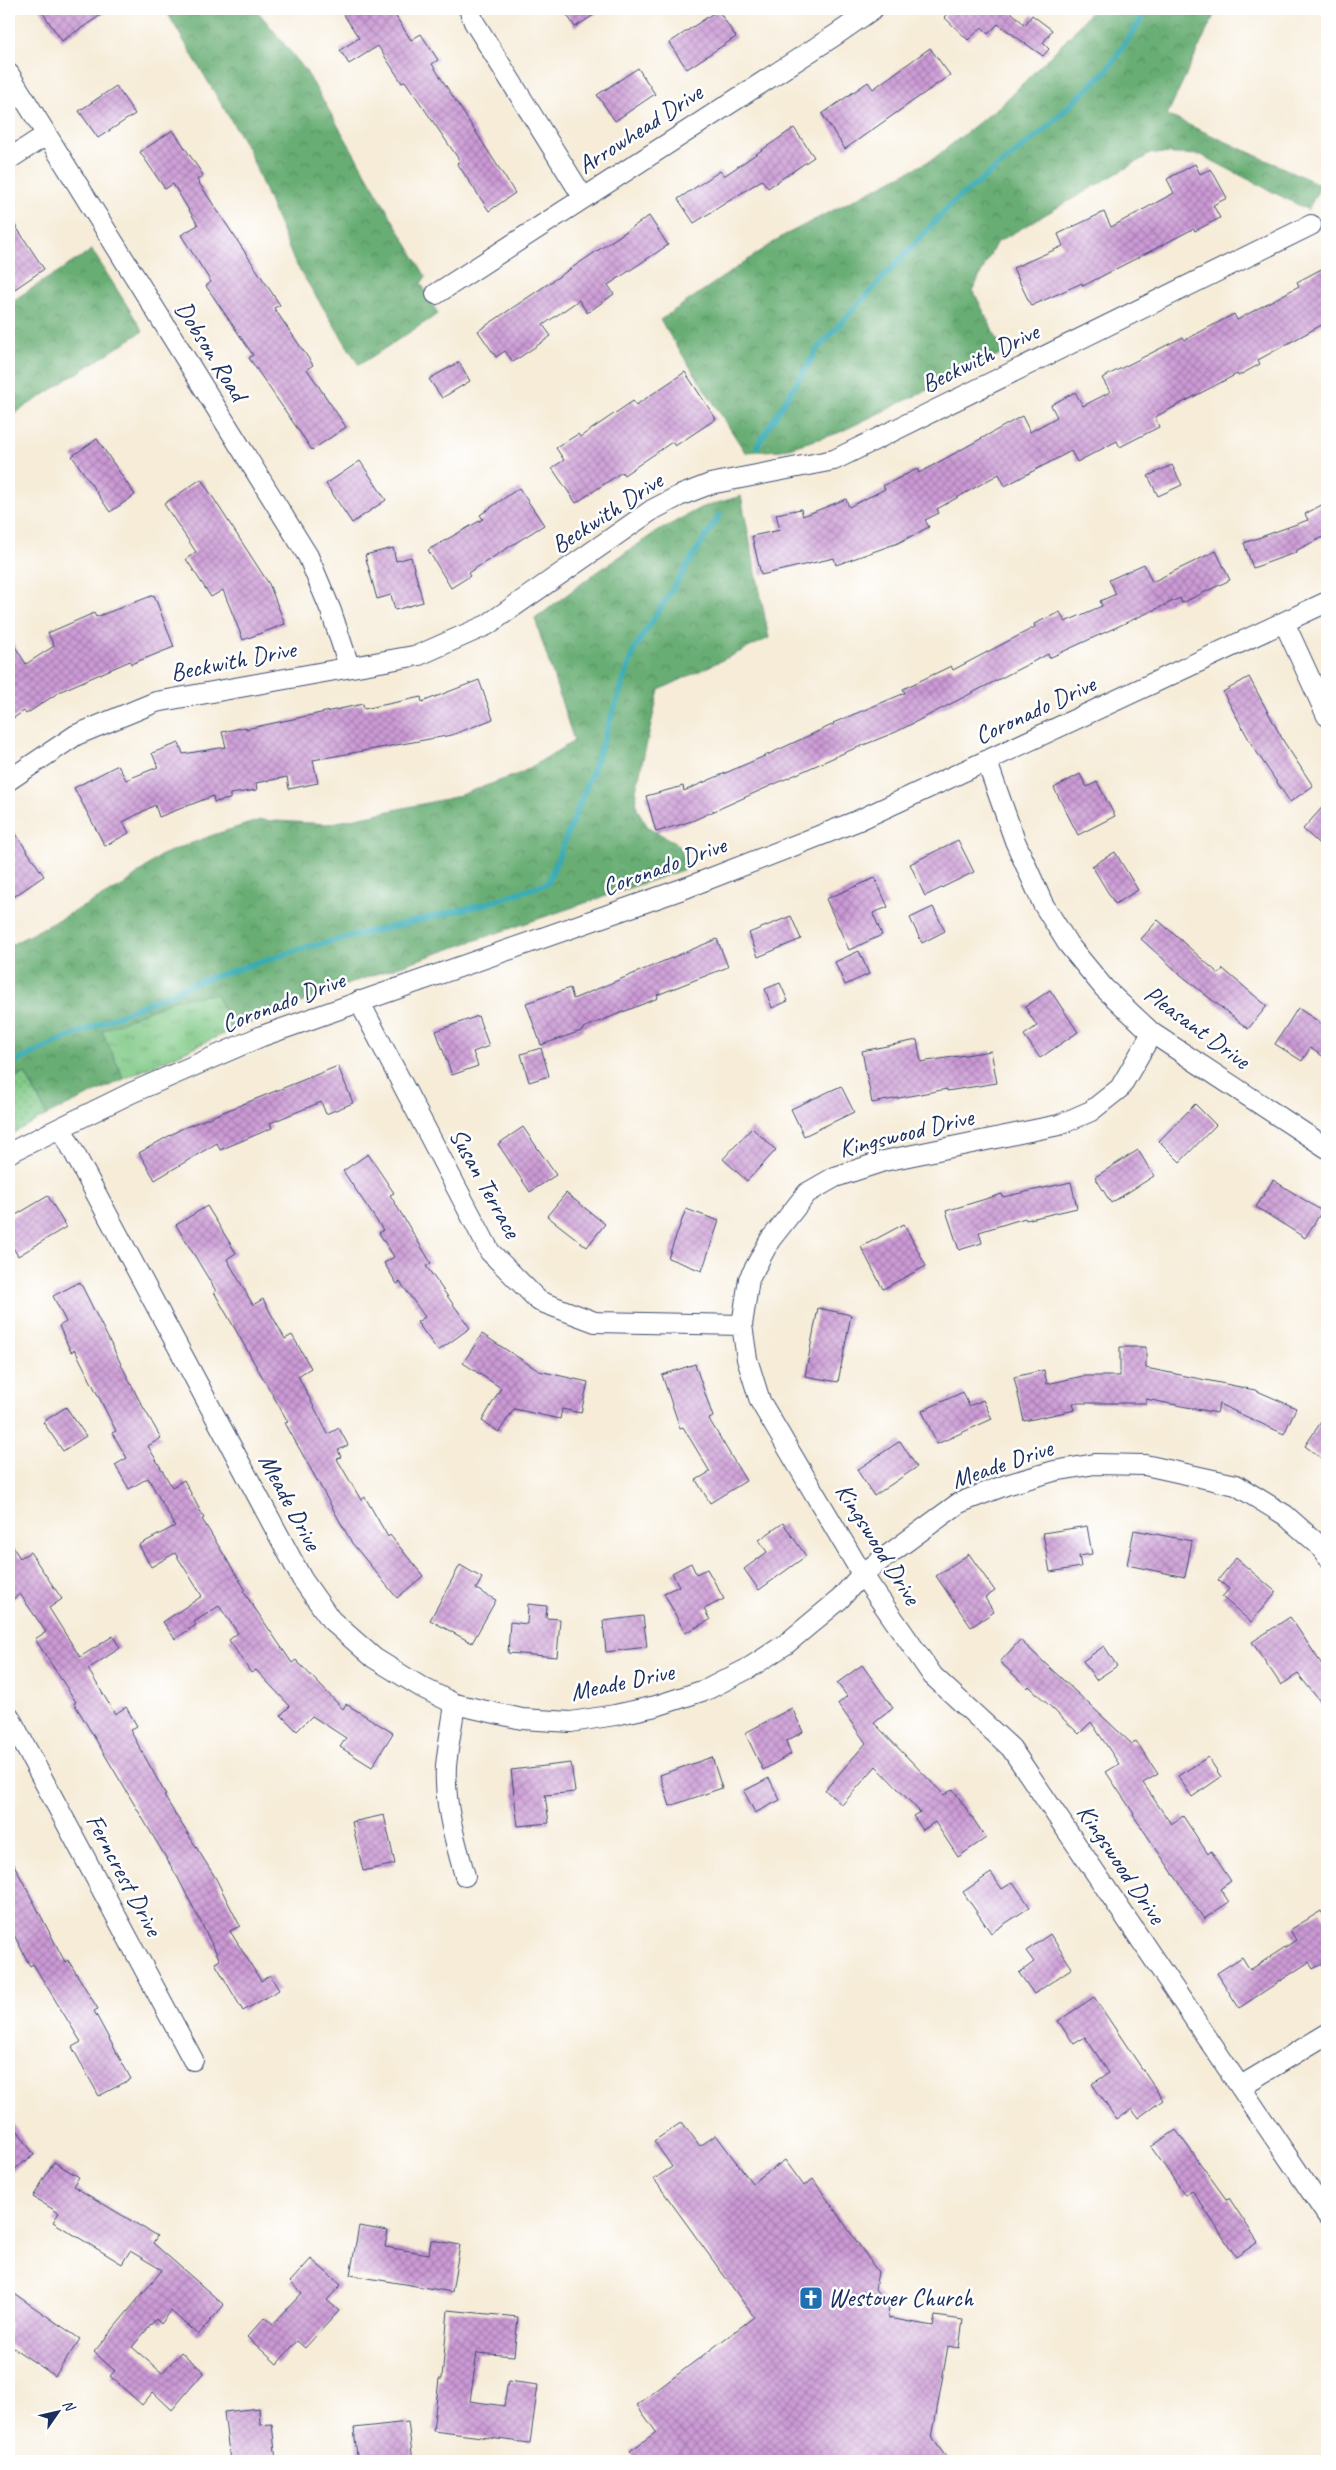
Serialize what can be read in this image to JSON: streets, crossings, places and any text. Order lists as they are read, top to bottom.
{
  "streets": {
    "street": [
      "Arrowhead Drive",
      "Dobson Road",
      "Beckwith Drive",
      "Coronado Drive",
      "Pleasant Drive",
      "Kingswood Drive",
      "Susan Terrace",
      "Meade Drive",
      "Ferncrest Drive"
    ]
  },
  "crossings": [
    ["Dobson Road", "Beckwith Drive"],
    ["Coronado Drive", "Pleasant Drive"],
    ["Coronado Drive", "Susan Terrace"],
    ["Coronado Drive", "Meade Drive"],
    ["Pleasant Drive", "Kingswood Drive"],
    ["Kingswood Drive", "Susan Terrace"],
    ["Kingswood Drive", "Meade Drive"]
  ],
  "places": {
    "church": ["Westover Church"]
  },
  "north": "top right"
}
